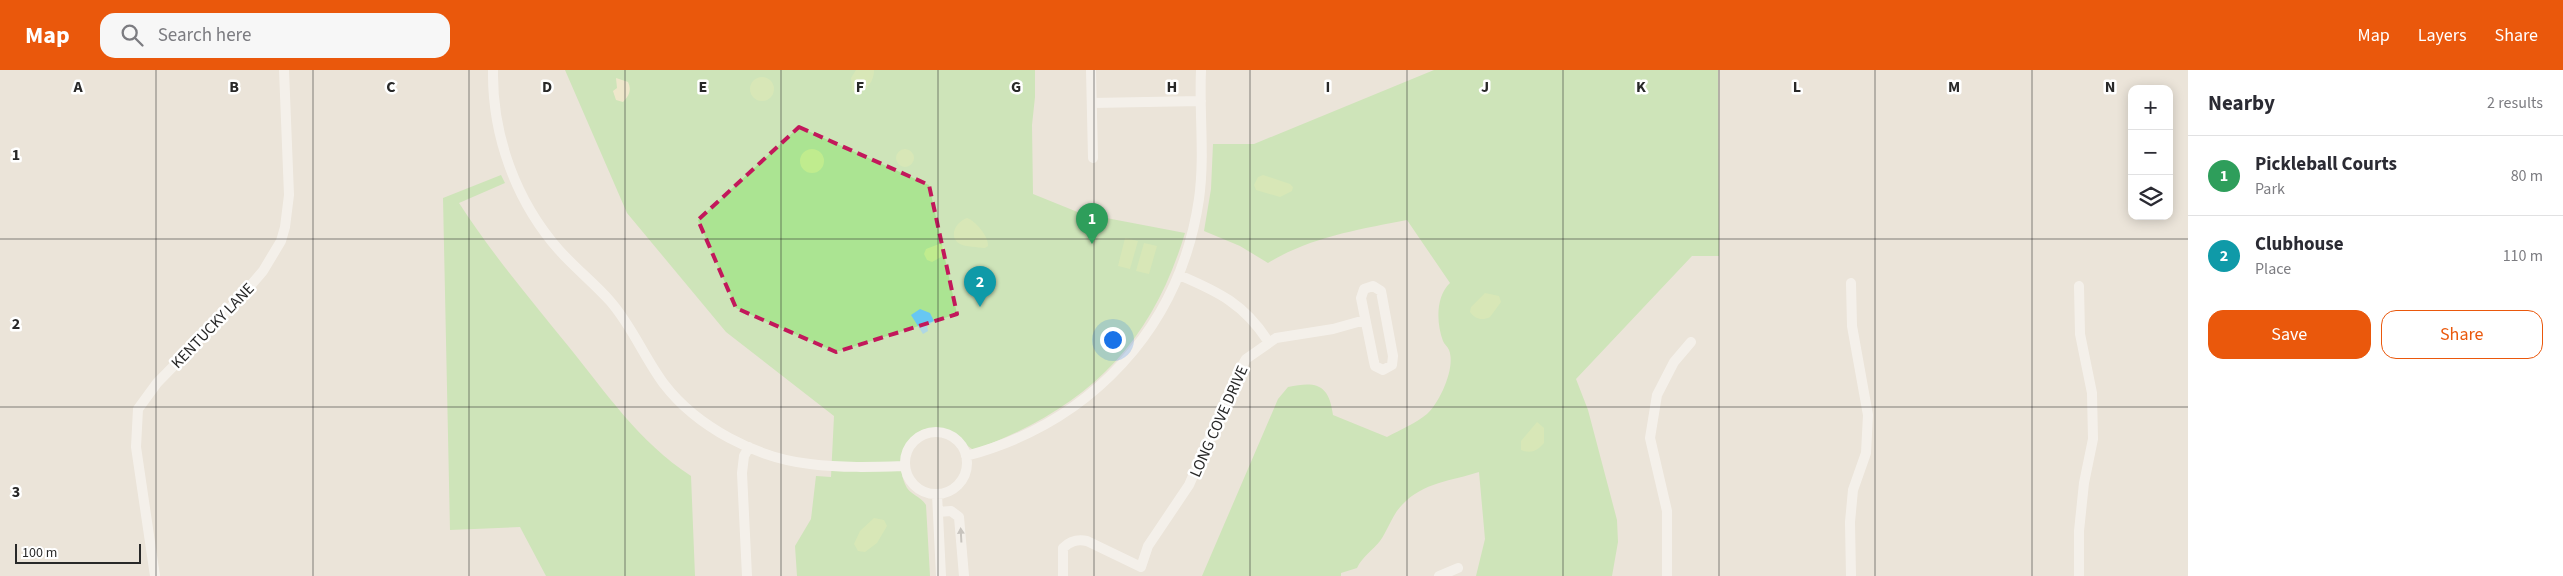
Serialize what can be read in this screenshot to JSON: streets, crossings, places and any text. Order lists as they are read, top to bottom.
{
  "streets": {
    "street": ["KENTUCKY LANE", "LONG COVE DRIVE"]
  },
  "scale_bar": "100 m",
  "page": {
    "header": "Map",
    "search": "Search here",
    "nav": ["Map", "Layers", "Share"],
    "heading": ["Nearby", "2 results"],
    "map_buttons": ["+", "−"],
    "list": [
      {
        "mark": "1",
        "name": "Pickleball Courts",
        "note": "Park",
        "value": "80 m"
      },
      {
        "mark": "2",
        "name": "Clubhouse",
        "note": "Place",
        "value": "110 m"
      }
    ],
    "pins": ["1", "2"],
    "buttons": ["Save", "Share"],
    "scale": "100 m"
  },
  "grid": {
    "columns": [
      "A",
      "B",
      "C",
      "D",
      "E",
      "F",
      "G",
      "H",
      "I",
      "J",
      "K",
      "L",
      "M",
      "N"
    ],
    "rows": ["1", "2", "3"]
  }
}
